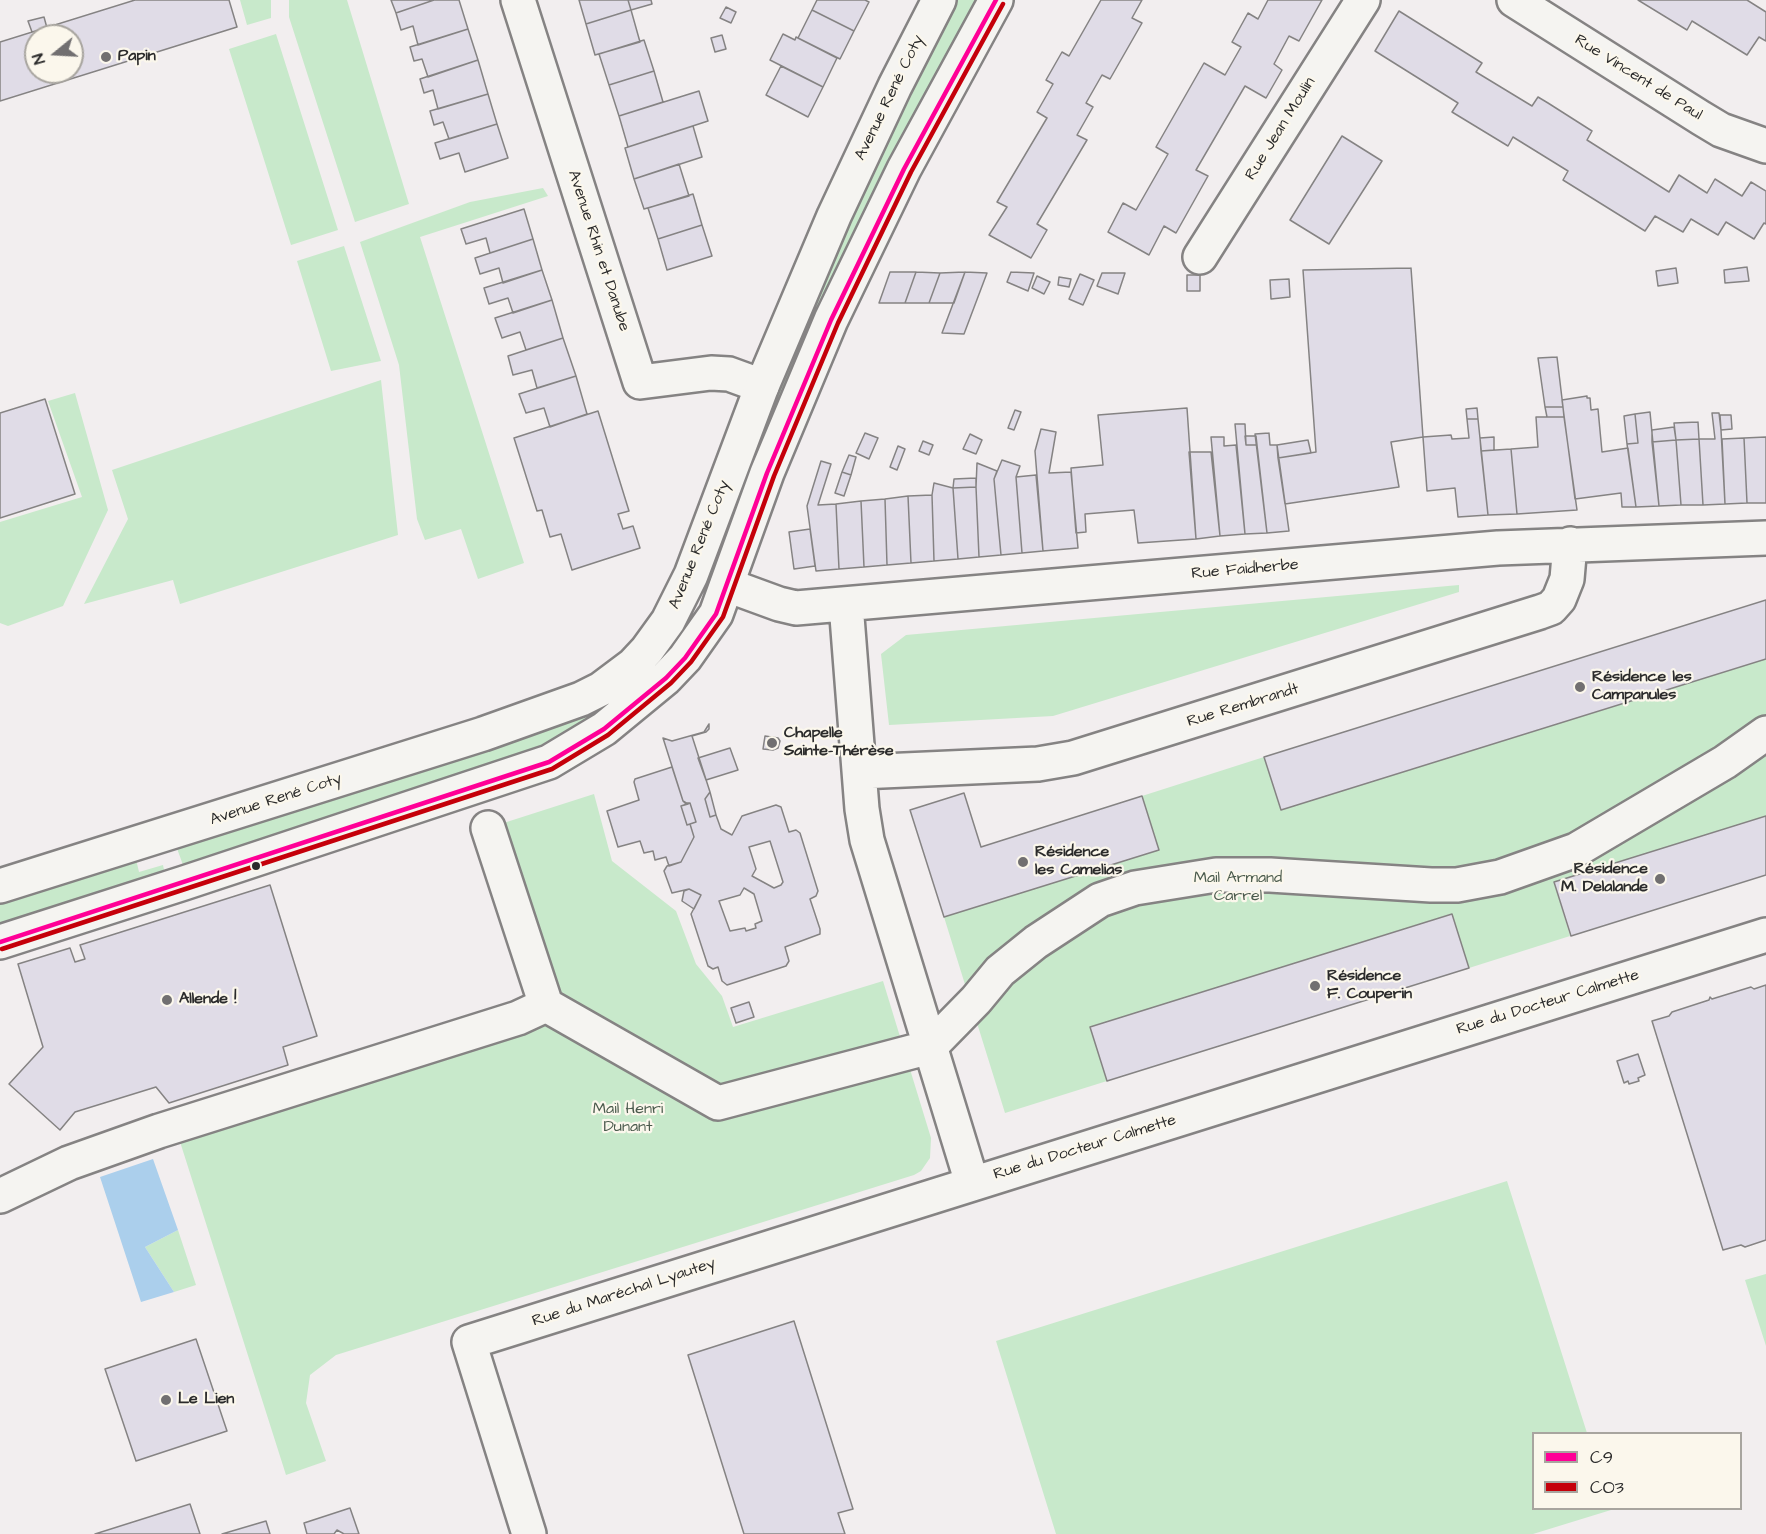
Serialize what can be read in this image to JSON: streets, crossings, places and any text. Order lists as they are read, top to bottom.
{
  "streets": {
    "street": [
      "Rue Vincent de Paul",
      "Avenue René Coty",
      "Rue Jean Moulin",
      "Avenue Rhin et Danube",
      "Rue Faidherbe",
      "Rue Rembrandt",
      "Rue du Docteur Calmette",
      "Rue du Maréchal Lyautey"
    ]
  },
  "crossings": [
    ["Avenue René Coty", "Avenue Rhin et Danube"],
    ["Rue Faidherbe", "Rue Rembrandt"],
    ["Rue Faidherbe", "Rue du Docteur Calmette"],
    ["Rue Rembrandt", "Rue du Docteur Calmette"],
    ["Rue du Docteur Calmette", "Rue du Maréchal Lyautey"]
  ],
  "parks": ["Mail Armand Carrel", "Mail Henri Dunant"],
  "places": [
    "Papin",
    "Résidence les Campanules",
    "Chapelle Sainte-Thérèse",
    "Résidence les Camelias",
    "Résidence M. Delalande",
    "Résidence F. Couperin",
    "Allende !",
    "Le Lien"
  ],
  "lines": ["transit line C9", "transit line CO3"],
  "legend": ["C9", "CO3"],
  "north": "left"
}
